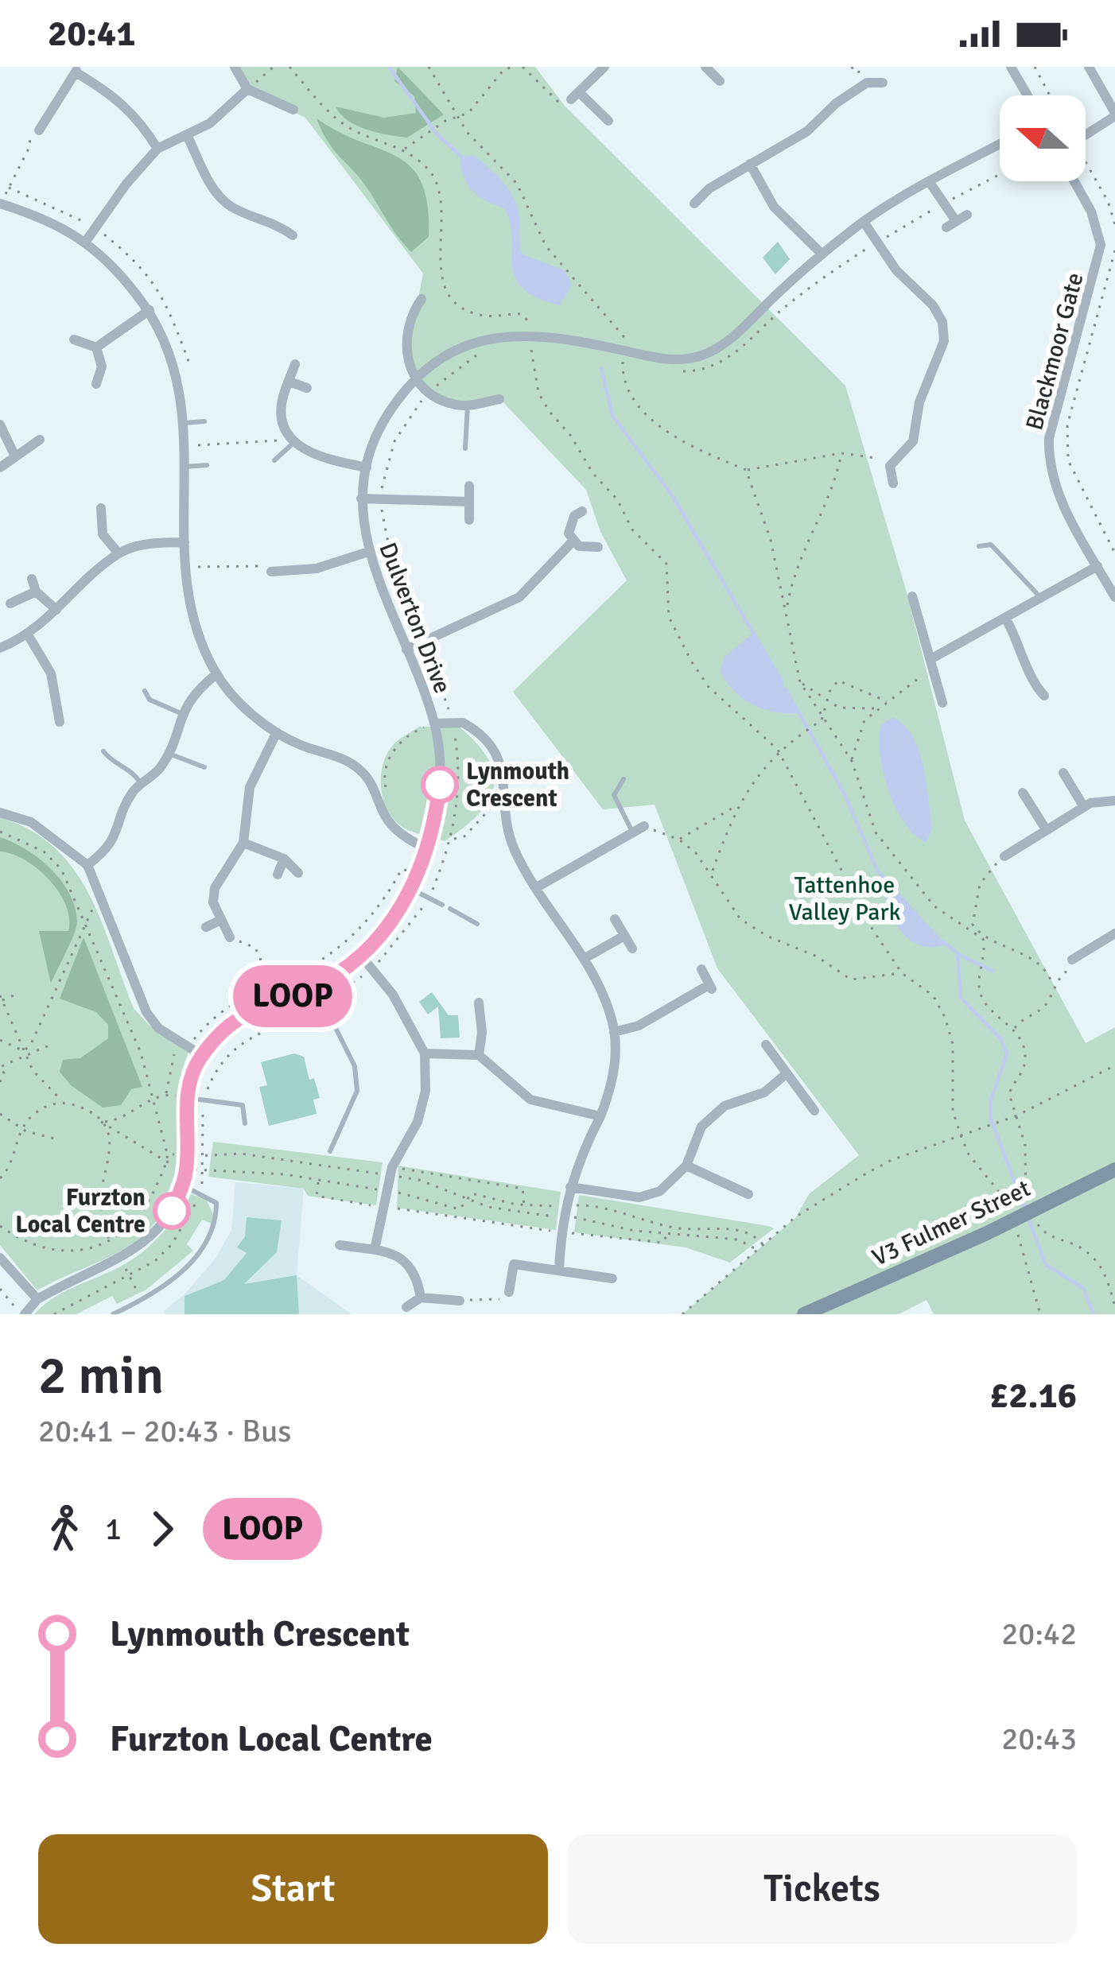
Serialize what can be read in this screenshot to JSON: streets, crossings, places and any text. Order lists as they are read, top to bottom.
{
  "streets": {
    "street": ["Blackmoor Gate", "Dulverton Drive", "V3 Fulmer Street"]
  },
  "parks": ["Tattenhoe Valley Park"],
  "places": ["Lynmouth Crescent", "Furzton Local Centre"],
  "lines": ["bus line LOOP"],
  "north": "left",
  "page": {
    "status": "20:41",
    "on_map": "LOOP",
    "heading": ["2 min", "20:41 – 20:43 · Bus", "£2.16"],
    "legs": ["1", "LOOP"],
    "list": [
      {
        "name": "Lynmouth Crescent",
        "value": "20:42"
      },
      {
        "name": "Furzton Local Centre",
        "value": "20:43"
      }
    ],
    "buttons": ["Start", "Tickets"]
  }
}
